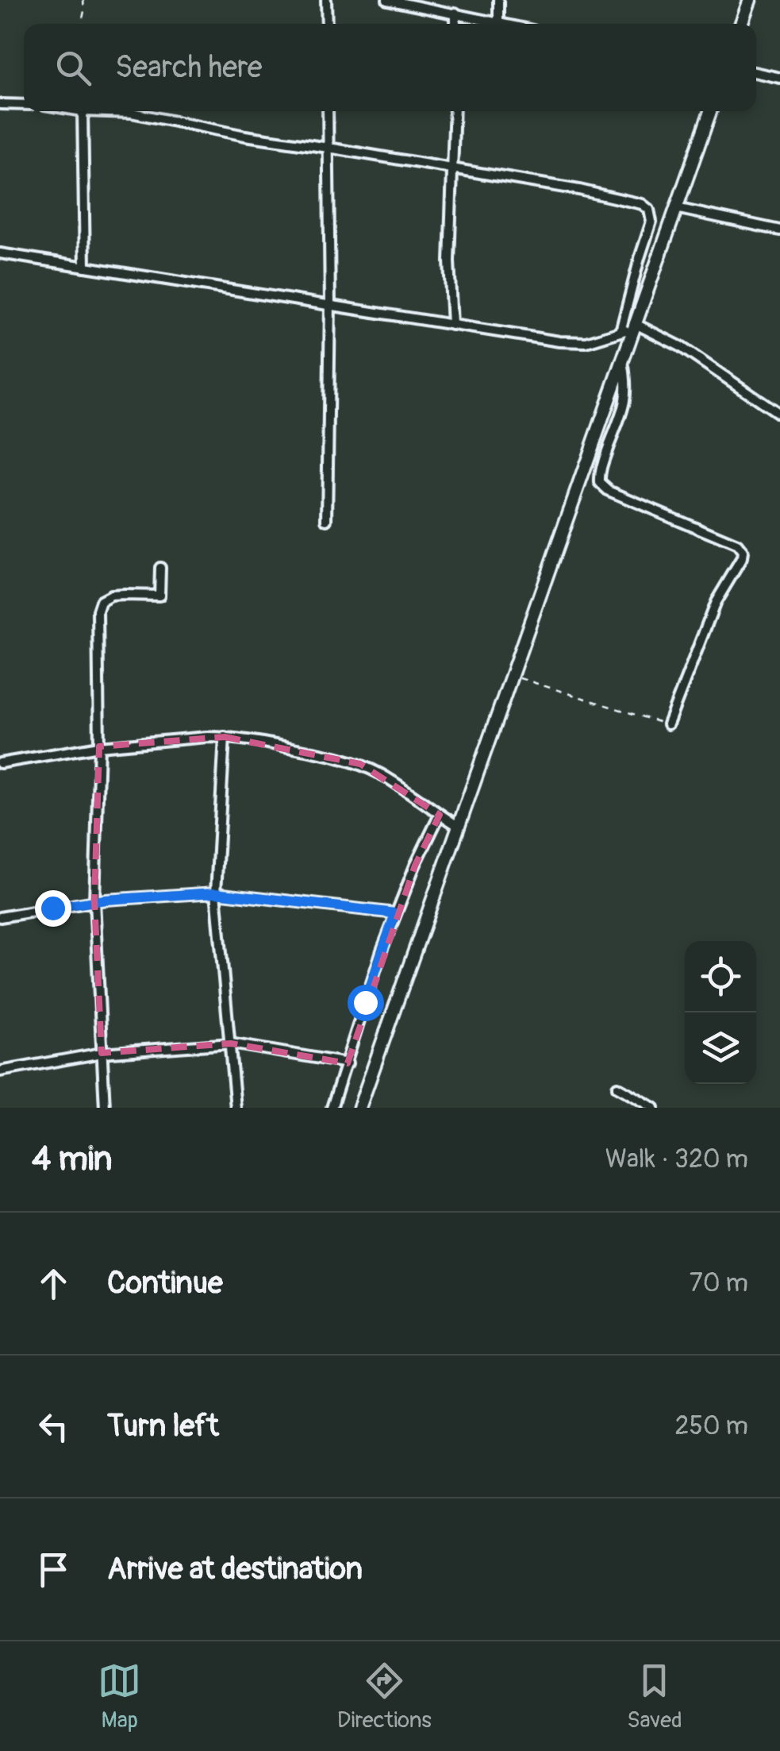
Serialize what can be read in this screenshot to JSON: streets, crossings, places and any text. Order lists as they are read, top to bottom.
{
  "page": {
    "search": "Search here",
    "heading": ["4 min", "Walk · 320 m"],
    "list": [
      ["Continue", "70 m"],
      ["Turn left", "250 m"],
      "Arrive at destination"
    ],
    "nav": ["Map", "Directions", "Saved"]
  }
}
